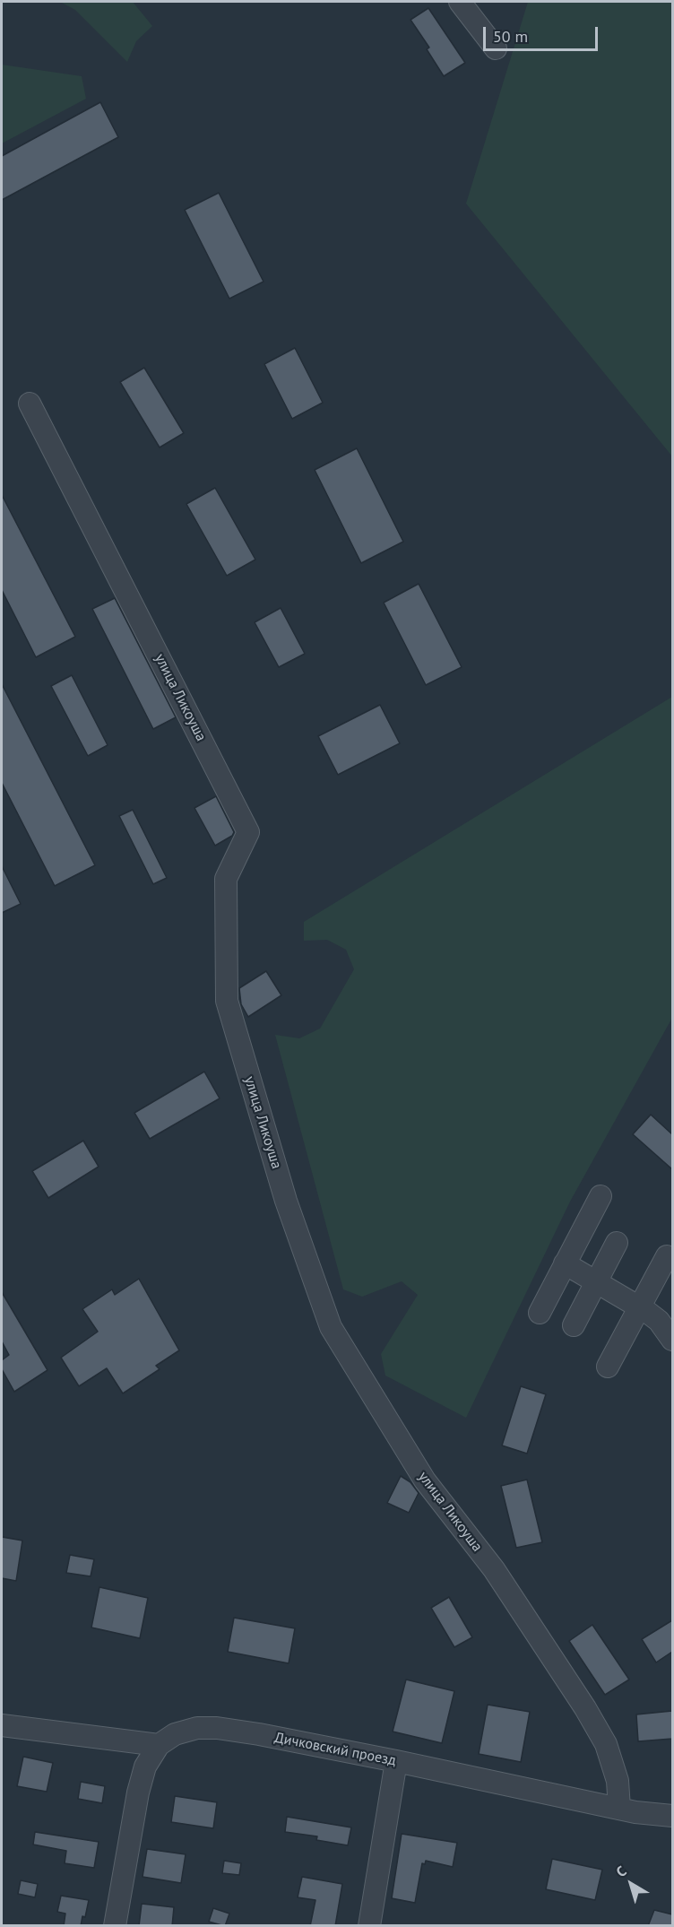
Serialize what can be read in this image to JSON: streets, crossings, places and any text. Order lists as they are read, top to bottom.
{
  "streets": {
    "street": ["улица Ликоуша", "Дичковский проезд"]
  },
  "crossings": [
    ["улица Ликоуша", "Дичковский проезд"]
  ],
  "scale_bar": "50 m",
  "north": "top left"
}
